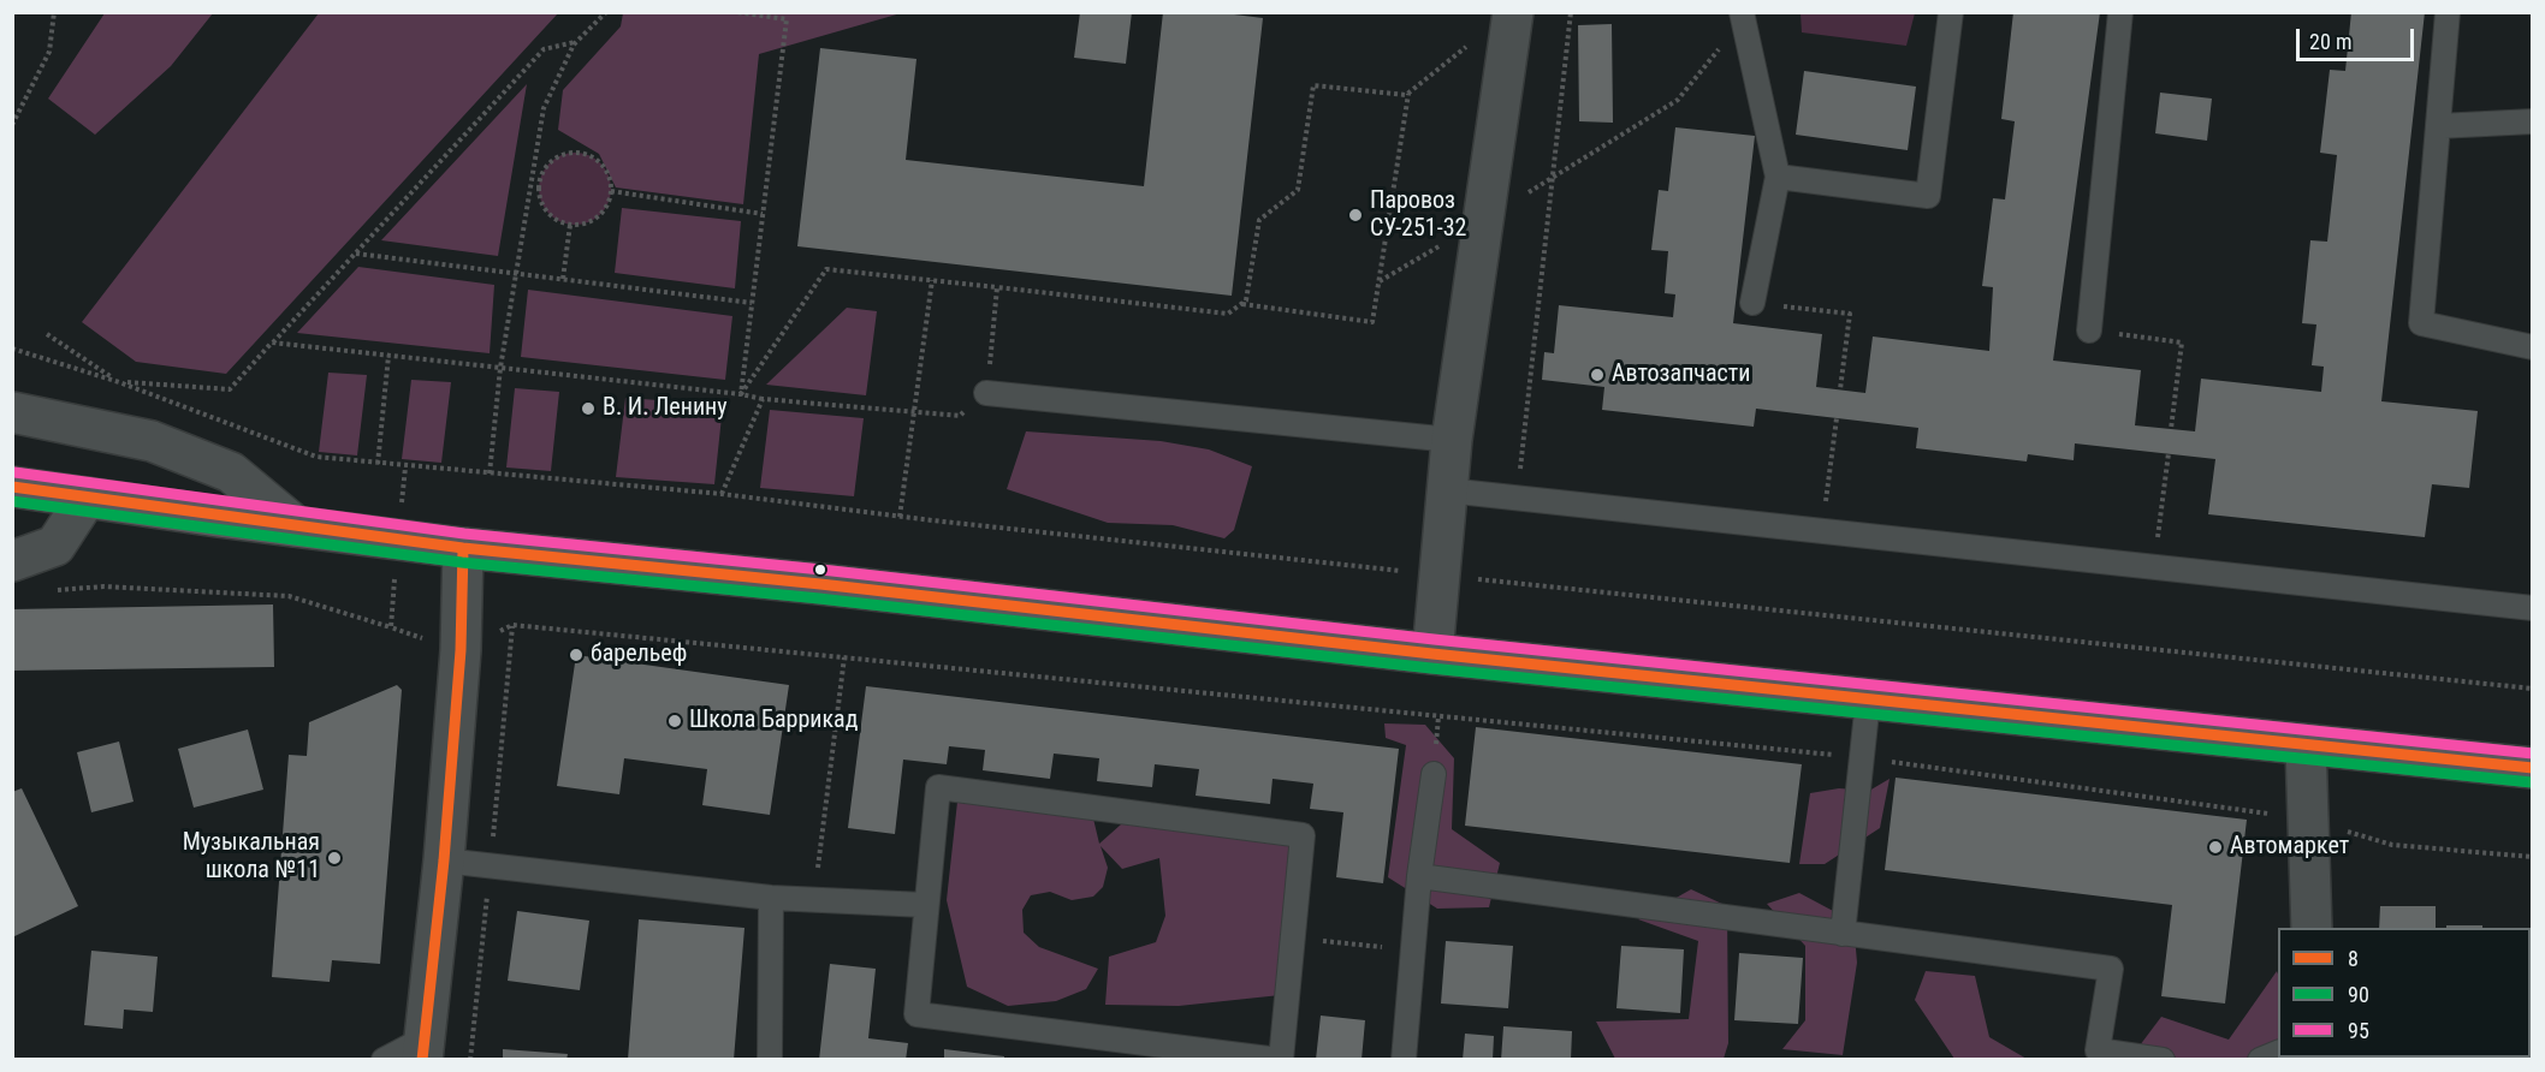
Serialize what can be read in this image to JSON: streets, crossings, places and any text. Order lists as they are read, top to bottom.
{
  "places": [
    "Паровоз СУ-251-32",
    "Автозапчасти",
    "В. И. Ленину",
    "барельеф",
    "Школа Баррикад",
    "Автомаркет",
    "Музыкальная школа №11"
  ],
  "lines": ["transit line 95", "transit line 8", "transit line 90"],
  "legend": ["8", "90", "95"],
  "scale_bar": "20 m"
}
